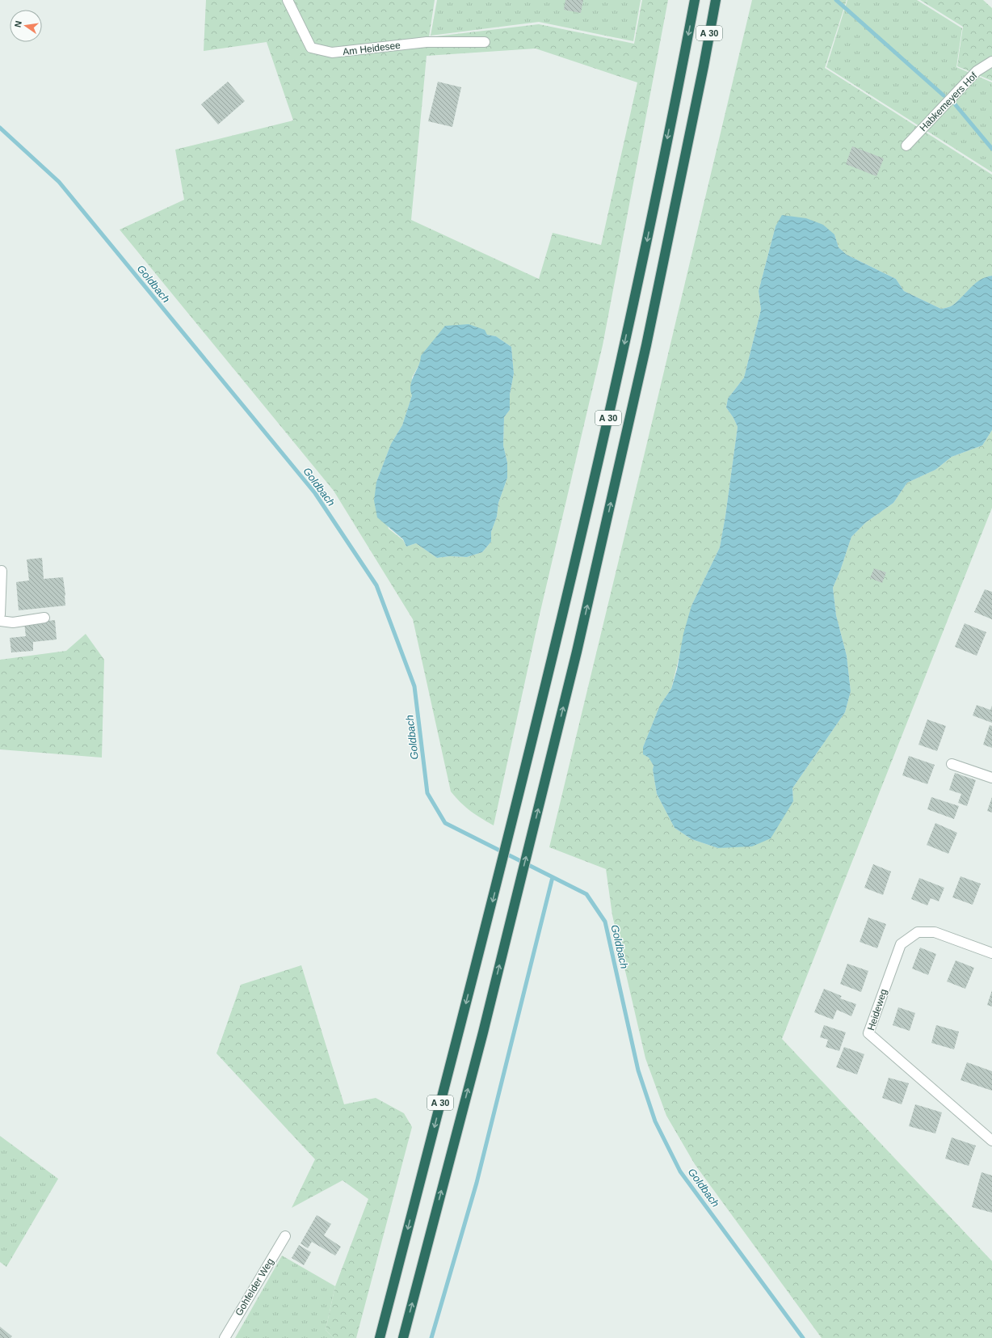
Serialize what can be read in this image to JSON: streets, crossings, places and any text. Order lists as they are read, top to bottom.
{
  "streets": {
    "highway": ["A 30"],
    "street": [
      "Am Heidesee",
      "Habkemeyers Hof",
      "Heideweg",
      "Gohfelder Weg"
    ]
  },
  "water": ["Goldbach"],
  "north": "left"
}
